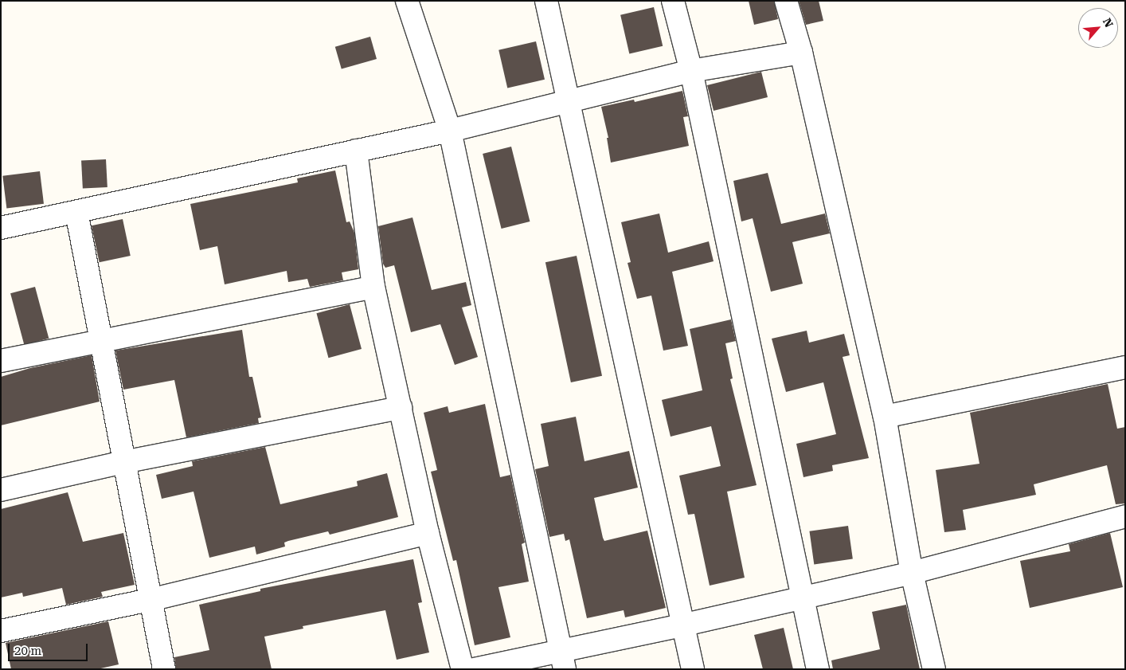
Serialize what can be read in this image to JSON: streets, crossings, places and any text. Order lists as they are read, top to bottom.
{
  "scale_bar": "20 m",
  "north": "top right"
}
